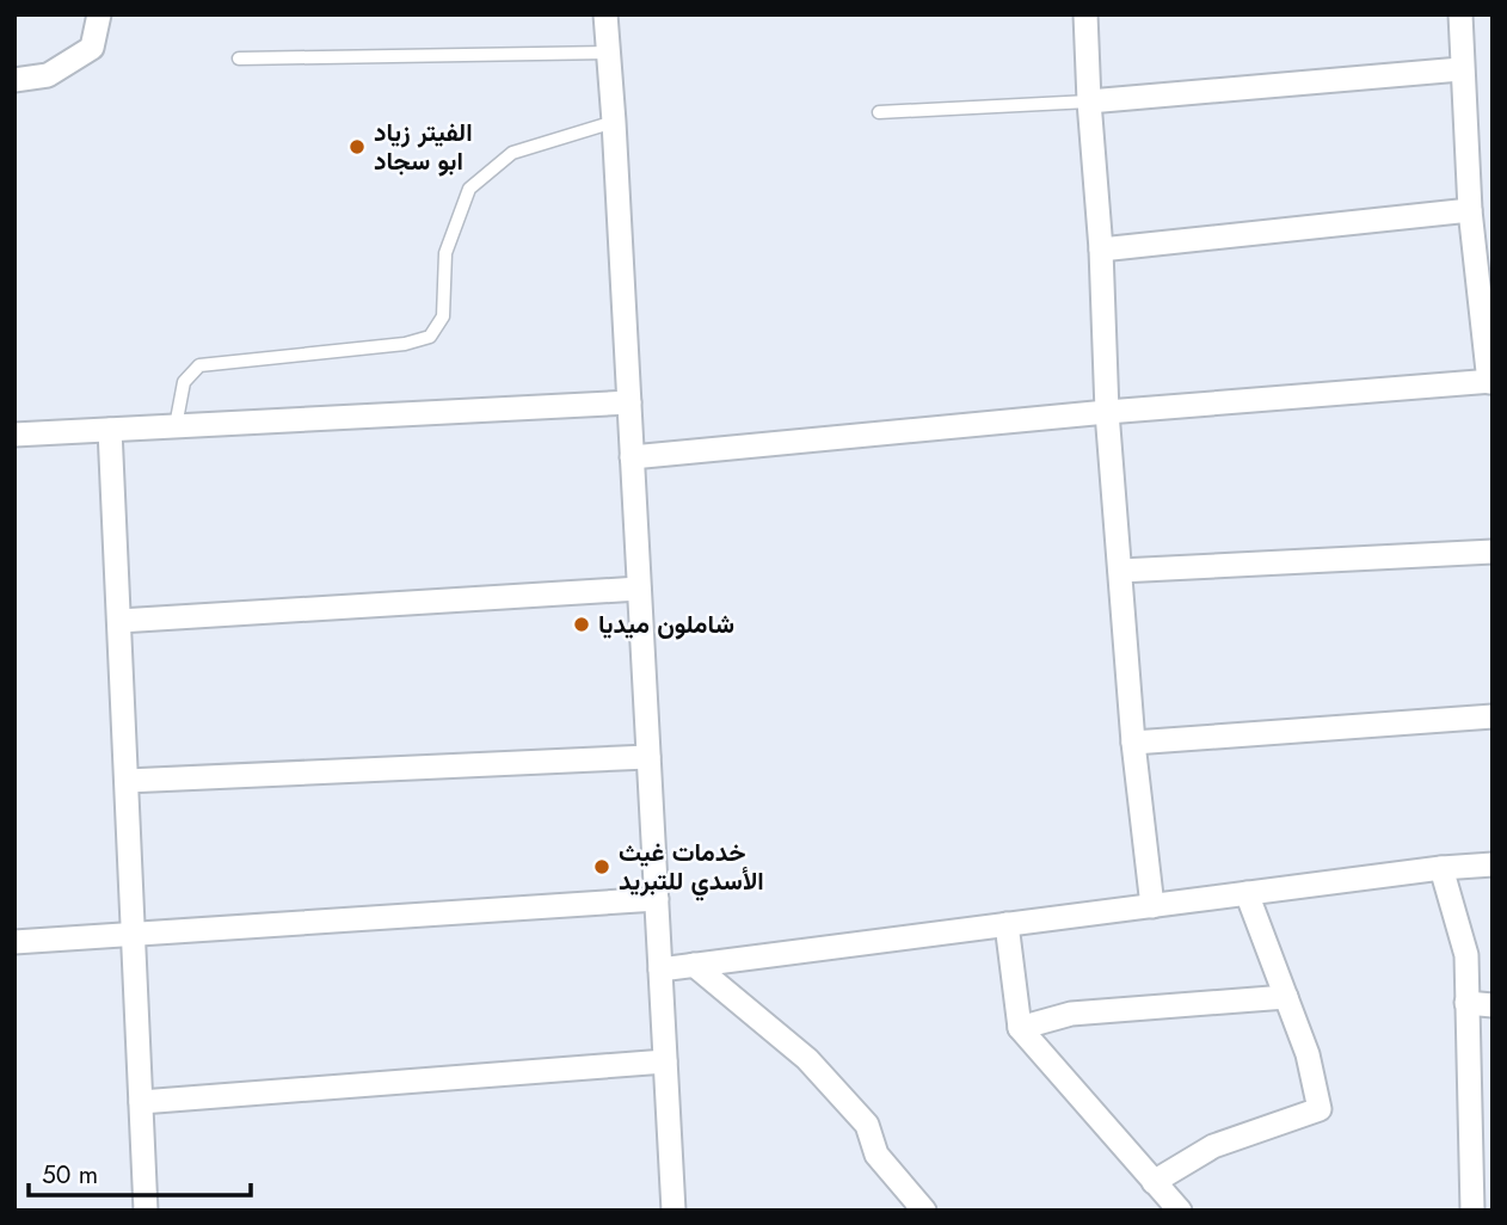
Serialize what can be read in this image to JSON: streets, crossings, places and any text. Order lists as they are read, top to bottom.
{
  "places": ["الفيتر زياد ابو سجاد", "شاملون ميديا", "خدمات غيث الأسدي للتبريد"],
  "scale_bar": "50 m"
}
